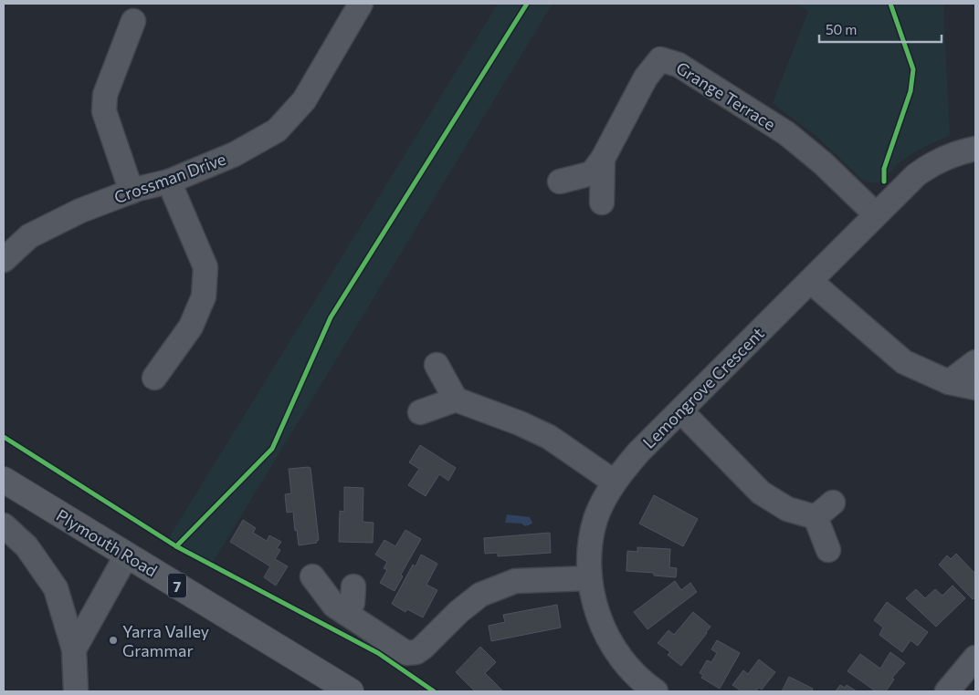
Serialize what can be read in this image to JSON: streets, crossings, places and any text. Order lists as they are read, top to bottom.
{
  "streets": {
    "main road": ["Plymouth Road", "7"],
    "street": ["Grange Terrace", "Crossman Drive", "Lemongrove Crescent"]
  },
  "crossings": [
    ["Grange Terrace", "Lemongrove Crescent"]
  ],
  "places": ["Yarra Valley Grammar"],
  "scale_bar": "50 m"
}
